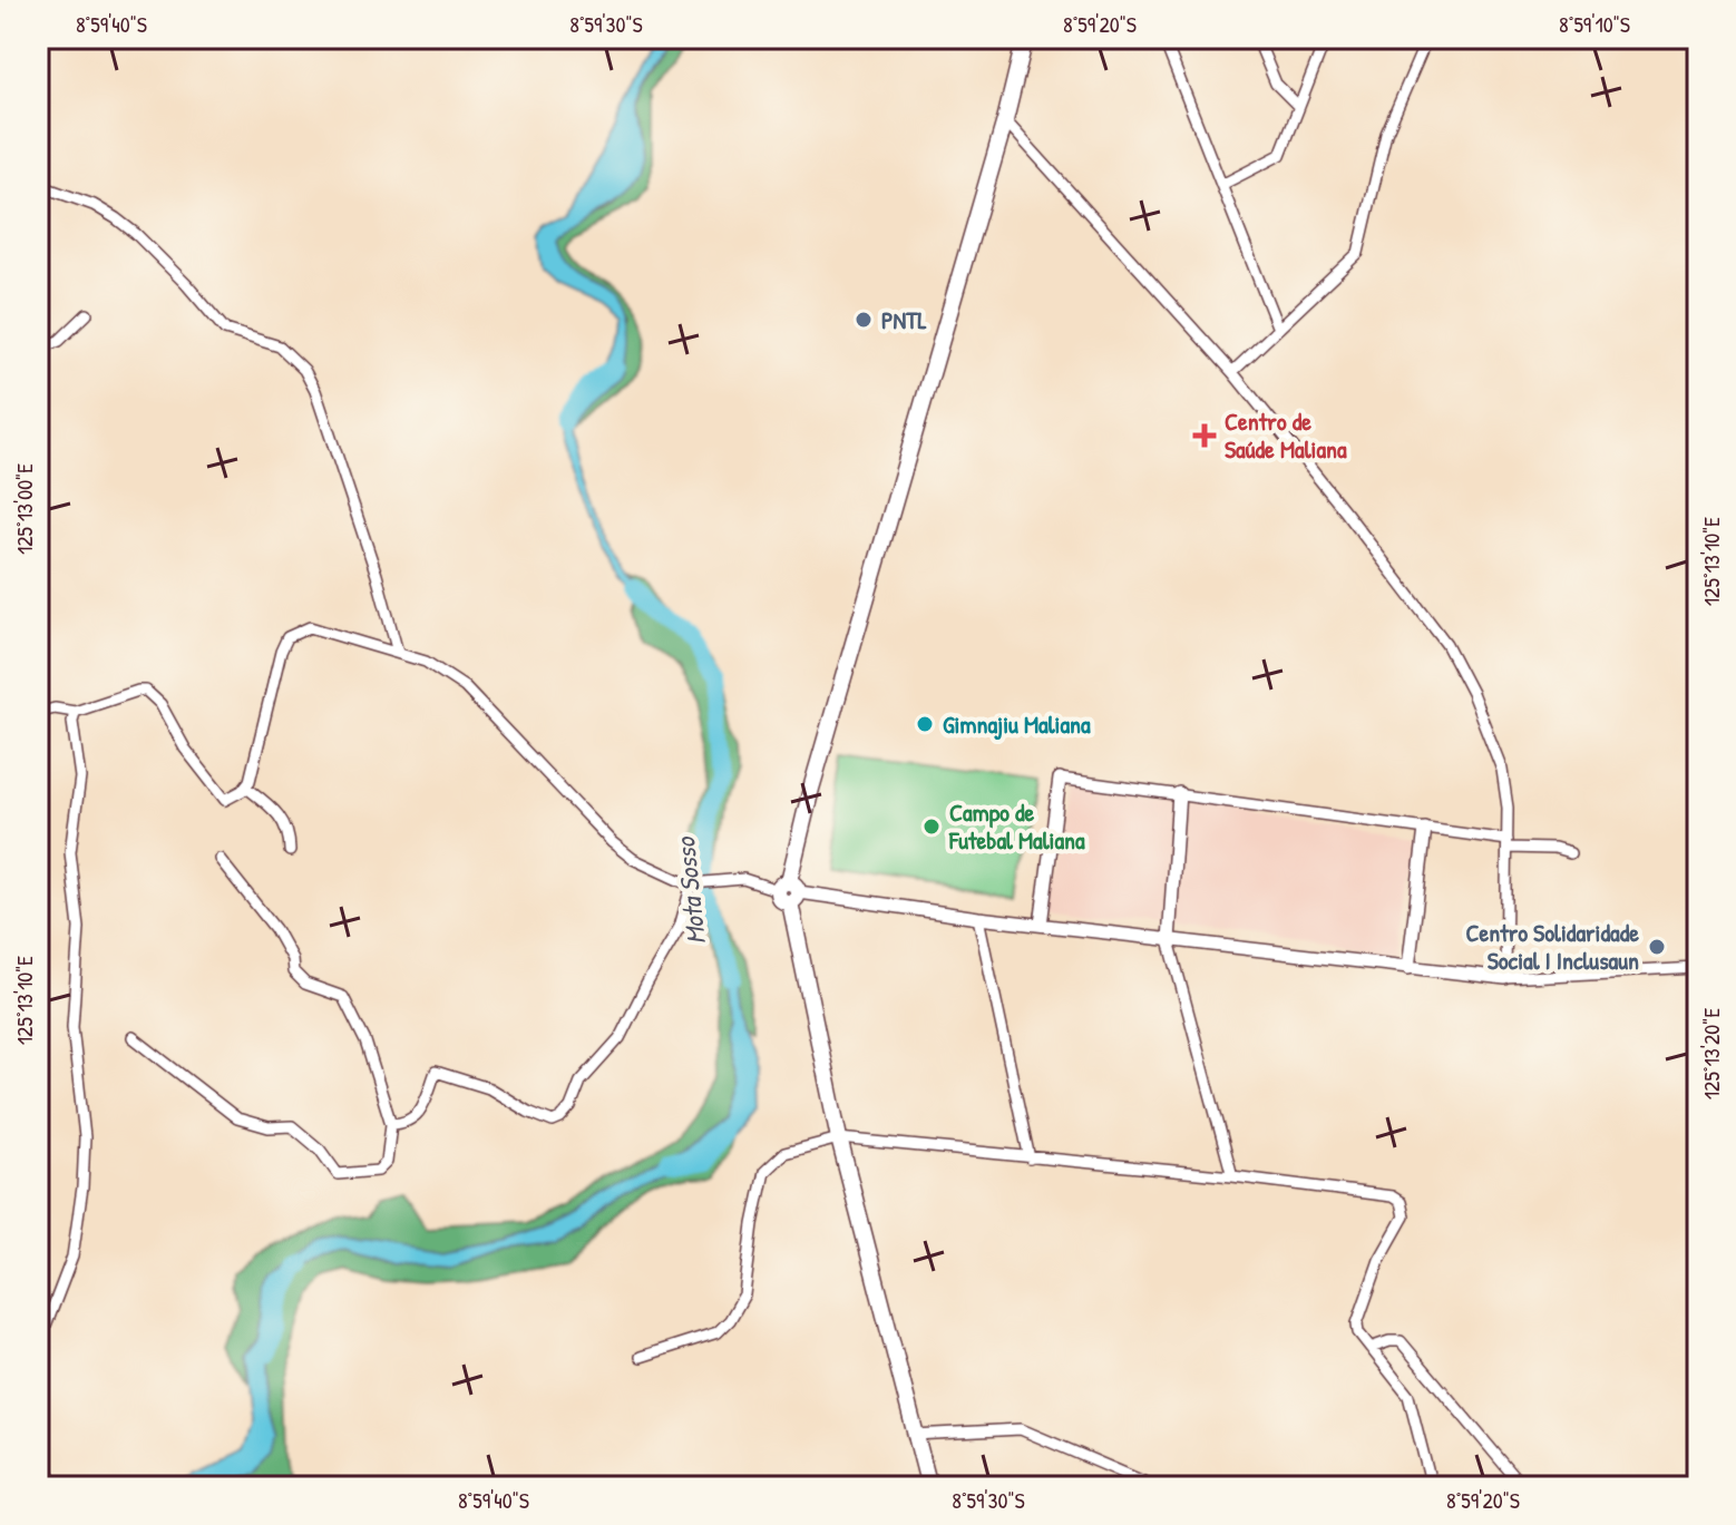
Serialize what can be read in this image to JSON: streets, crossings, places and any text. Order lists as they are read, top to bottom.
{
  "water": ["Mota Sosso"],
  "places": {
    "other": [
      "PNTL",
      "Gimnajiu Maliana",
      "Campo de Futebal Maliana",
      "Centro Solidaridade Social I Inclusaun"
    ],
    "health": ["Centro de Saúde Maliana"]
  },
  "coordinates": [
    "8°59'40\"S",
    "8°59'30\"S",
    "8°59'20\"S",
    "8°59'10\"S",
    "125°13'00\"E",
    "125°13'10\"E",
    "125°13'20\"E"
  ]
}
